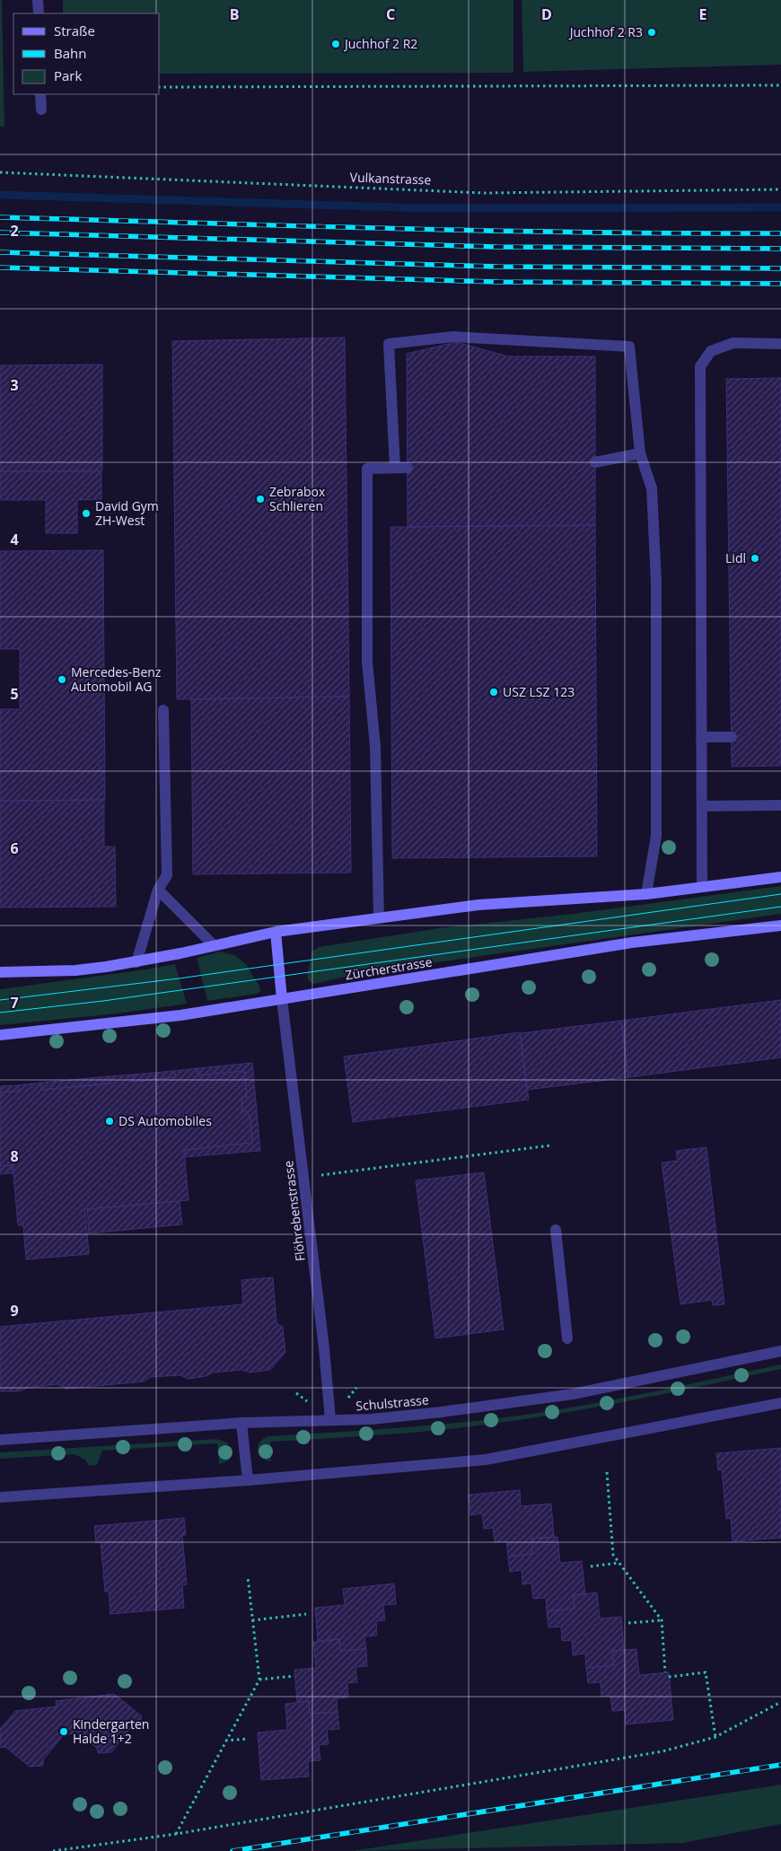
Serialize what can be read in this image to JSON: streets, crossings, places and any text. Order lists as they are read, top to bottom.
{
  "streets": {
    "main road": ["Zürcherstrasse"],
    "street": ["Flöhrebenstrasse", "Schulstrasse"],
    "path": ["Vulkanstrasse"]
  },
  "crossings": [
    ["Zürcherstrasse", "Flöhrebenstrasse"],
    ["Flöhrebenstrasse", "Schulstrasse"]
  ],
  "places": [
    "Juchhof 2 R3",
    "Juchhof 2 R2",
    "Zebrabox Schlieren",
    "David Gym ZH-West",
    "Lidl",
    "Mercedes-Benz Automobil AG",
    "USZ LSZ 123",
    "DS Automobiles",
    "Kindergarten Halde 1+2"
  ],
  "legend": ["Straße", "Bahn", "Park"],
  "grid": {
    "columns": [
      "B",
      "C",
      "D",
      "E"
    ],
    "rows": [
      "2",
      "3",
      "4",
      "5",
      "6",
      "7",
      "8",
      "9"
    ]
  }
}
